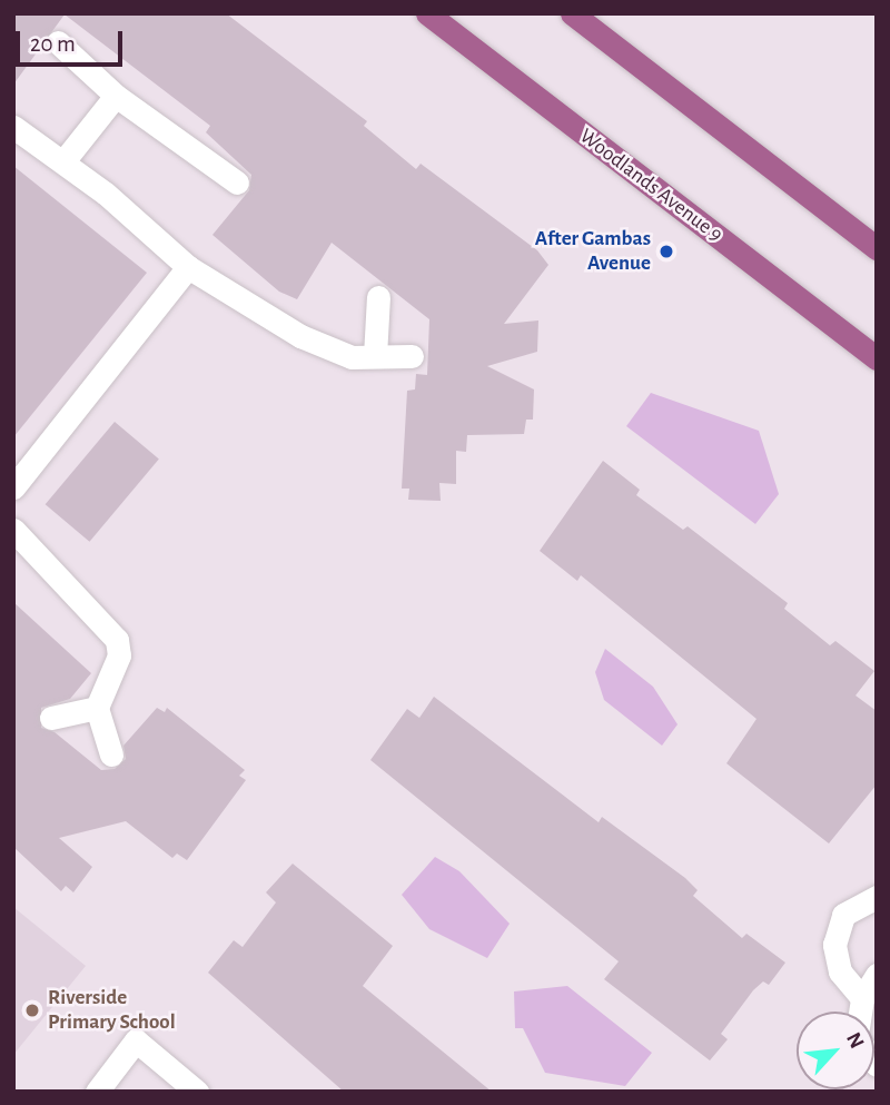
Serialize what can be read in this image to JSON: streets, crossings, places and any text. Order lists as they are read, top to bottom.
{
  "streets": {
    "main road": ["Woodlands Avenue 9"]
  },
  "places": ["After Gambas Avenue", "Riverside Primary School"],
  "scale_bar": "20 m",
  "north": "top right"
}
